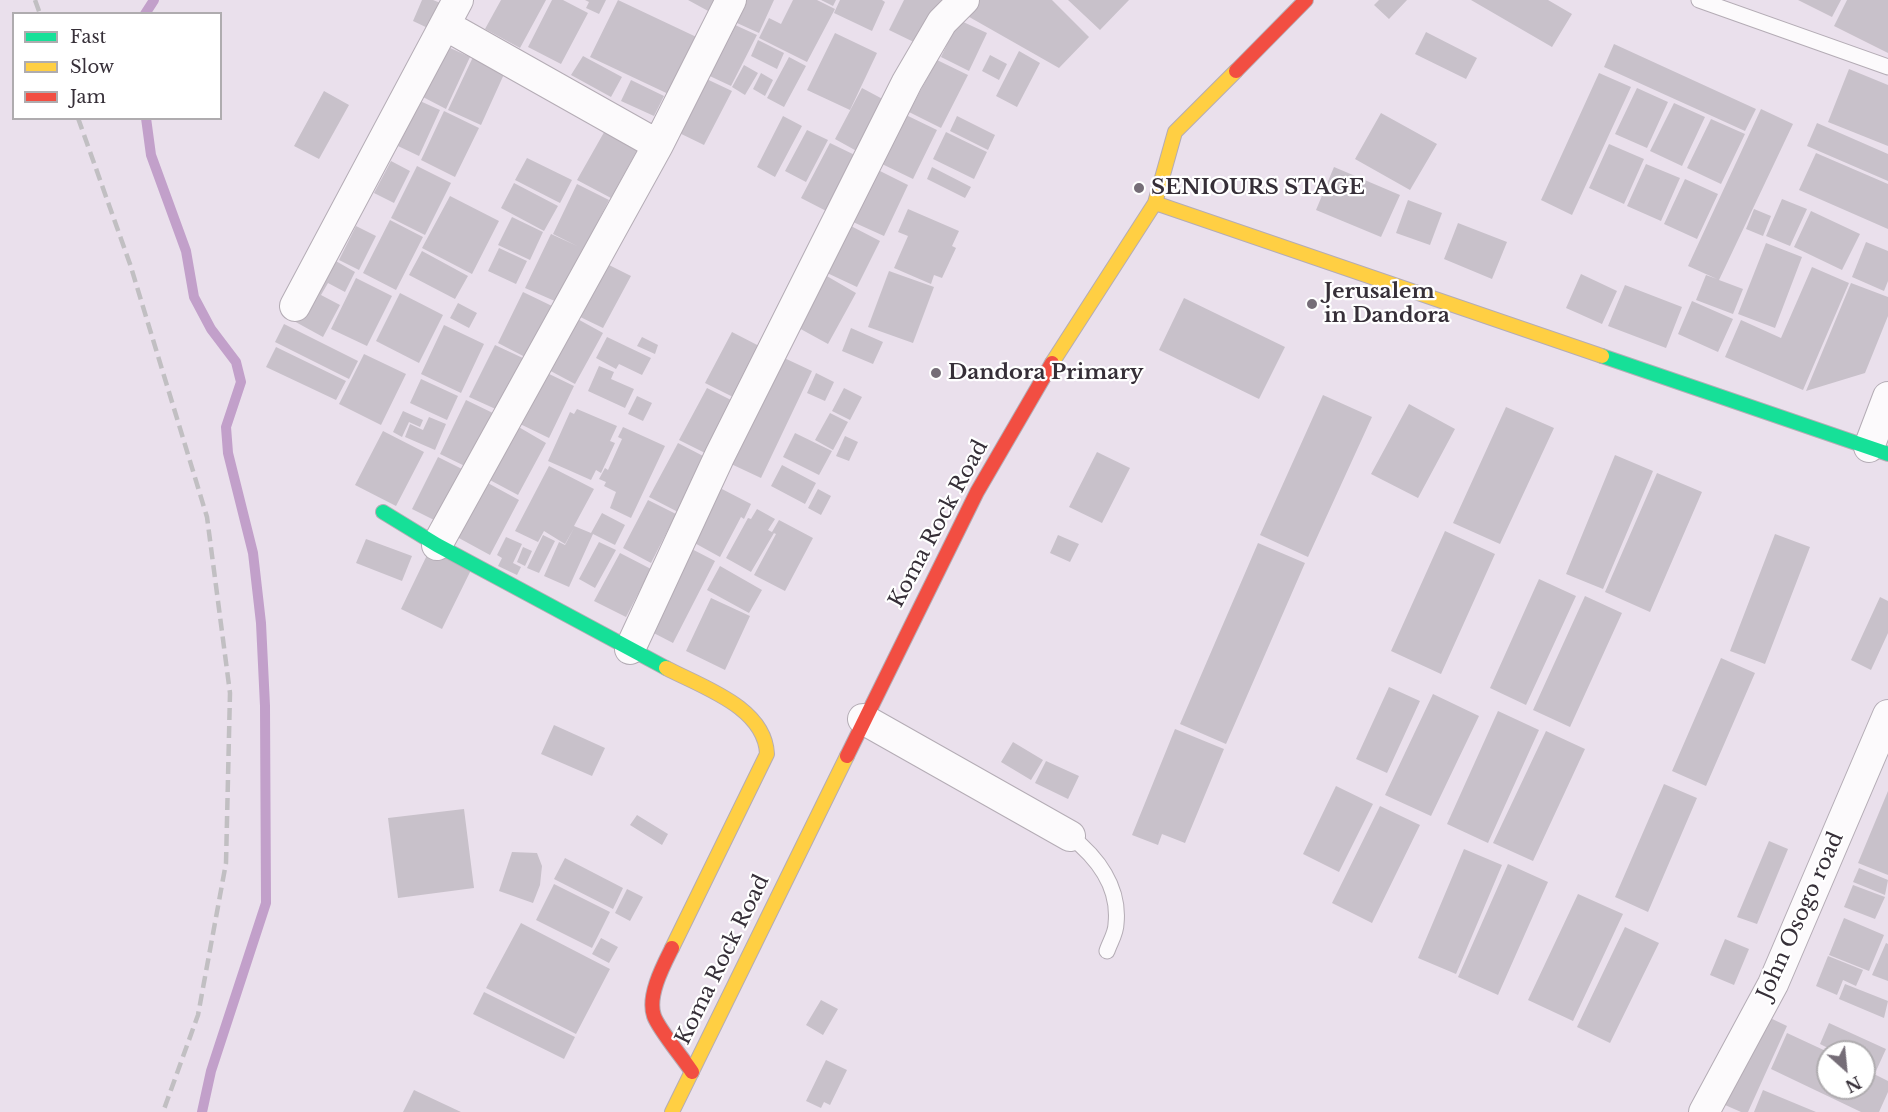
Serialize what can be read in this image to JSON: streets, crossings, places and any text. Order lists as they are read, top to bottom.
{
  "streets": {
    "street": ["Koma Rock Road", "John Osogo road"]
  },
  "places": ["SENIOURS STAGE", "Jerusalem in Dandora", "Dandora Primary"],
  "legend": ["Fast", "Slow", "Jam"],
  "north": "bottom right"
}
